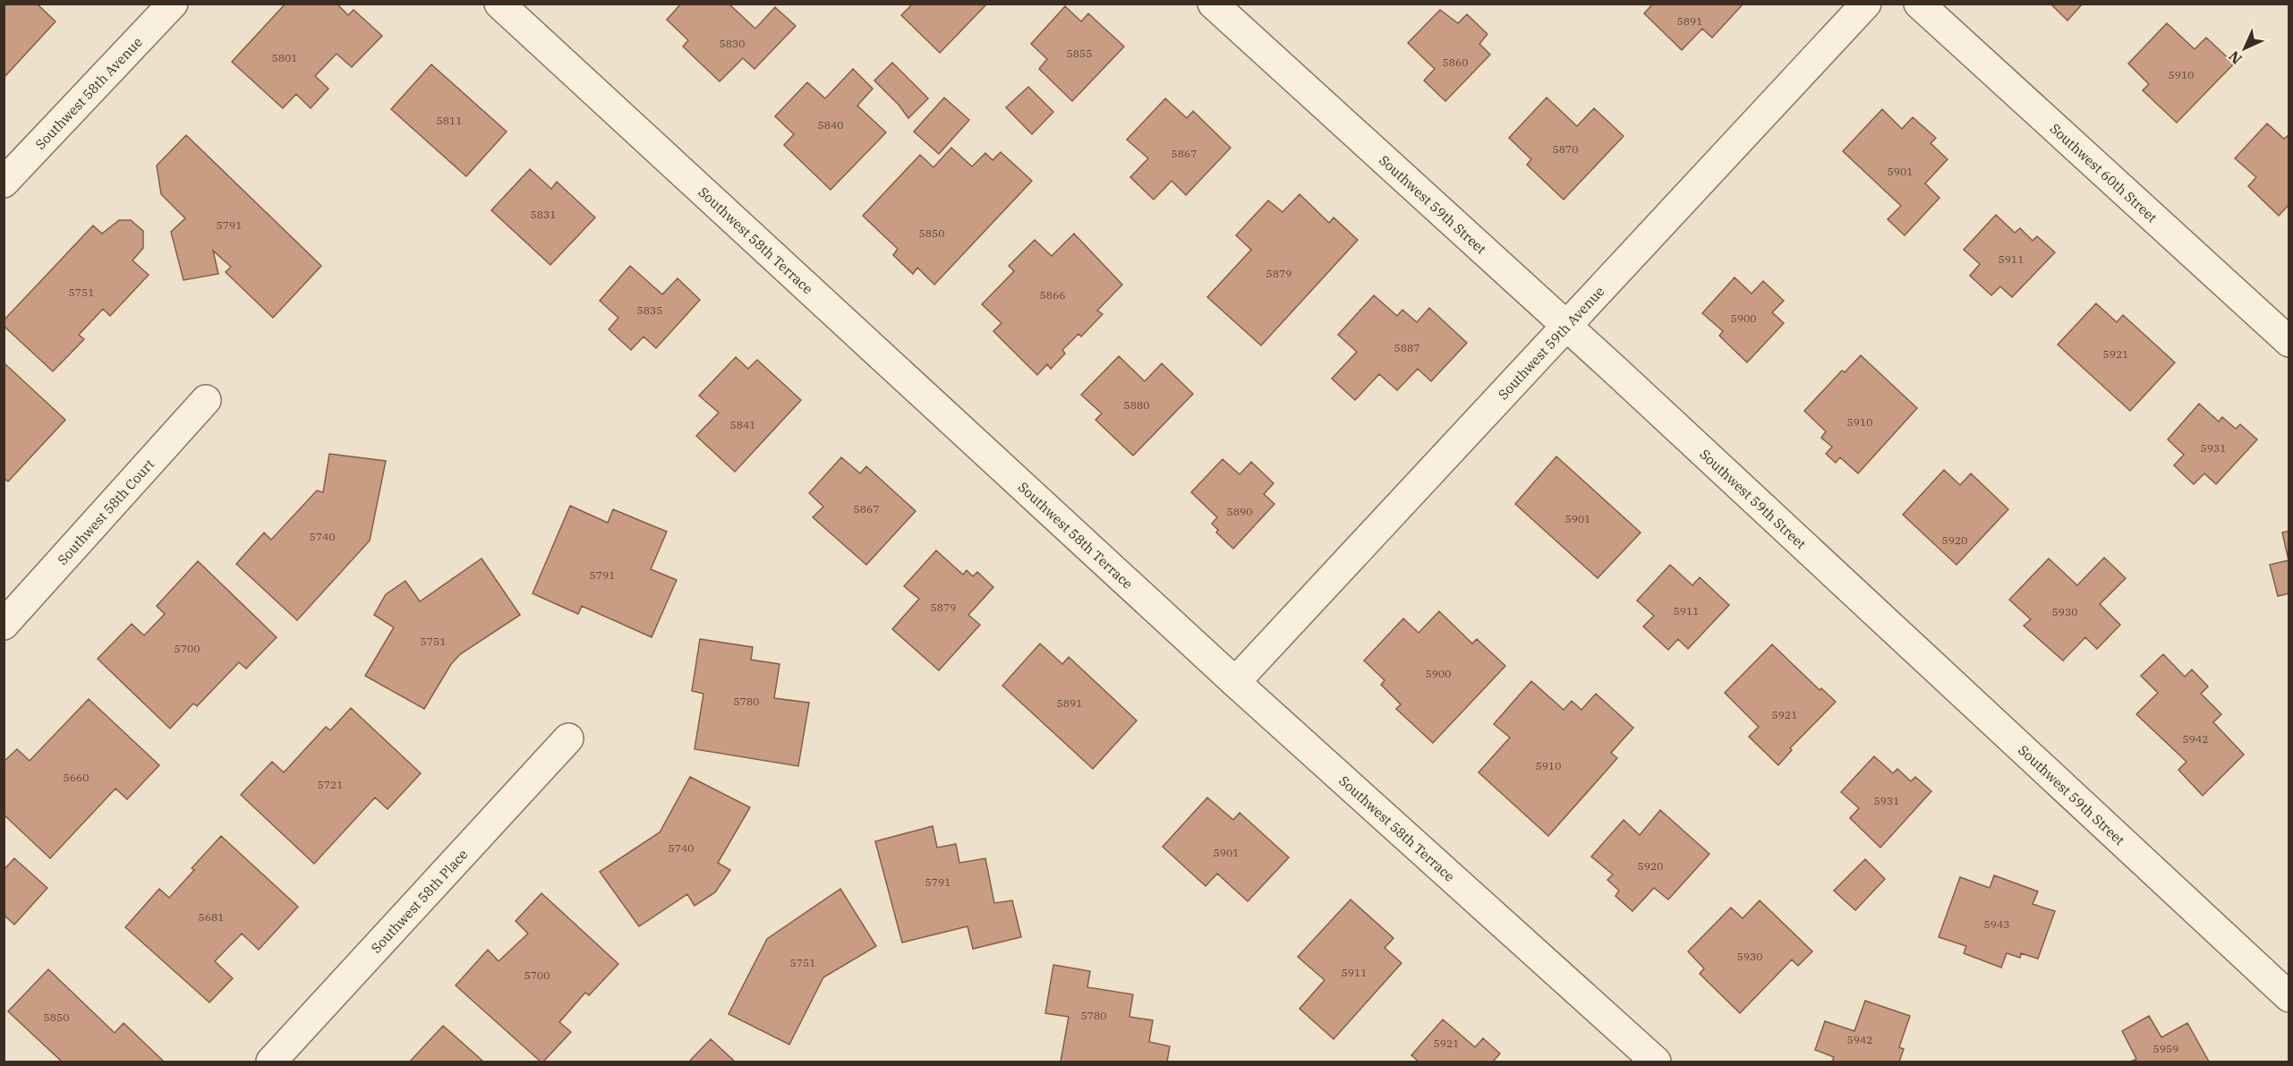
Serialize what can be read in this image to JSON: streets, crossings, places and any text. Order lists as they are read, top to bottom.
{
  "streets": {
    "street": [
      "Southwest 58th Avenue",
      "Southwest 60th Street",
      "Southwest 59th Street",
      "Southwest 58th Terrace",
      "Southwest 59th Avenue",
      "Southwest 58th Court",
      "Southwest 58th Place"
    ]
  },
  "crossings": [
    ["Southwest 59th Street", "Southwest 59th Avenue"],
    ["Southwest 58th Terrace", "Southwest 59th Avenue"]
  ],
  "house_numbers": [
    "5891",
    "5830",
    "5855",
    "5801",
    "5860",
    "5910",
    "5811",
    "5840",
    "5870",
    "5867",
    "5901",
    "5831",
    "5791",
    "5850",
    "5911",
    "5879",
    "5751",
    "5866",
    "5835",
    "5900",
    "5887",
    "5921",
    "5880",
    "5910",
    "5841",
    "5931",
    "5867",
    "5890",
    "5901",
    "5740",
    "5920",
    "5791",
    "5879",
    "5911",
    "5930",
    "5751",
    "5700",
    "5900",
    "5780",
    "5891",
    "5921",
    "5942",
    "5910",
    "5660",
    "5721",
    "5931",
    "5740",
    "5901",
    "5920",
    "5791",
    "5681",
    "5943",
    "5930",
    "5751",
    "5911",
    "5700",
    "5780",
    "5850",
    "5942",
    "5921",
    "5959"
  ],
  "north": "bottom left"
}
